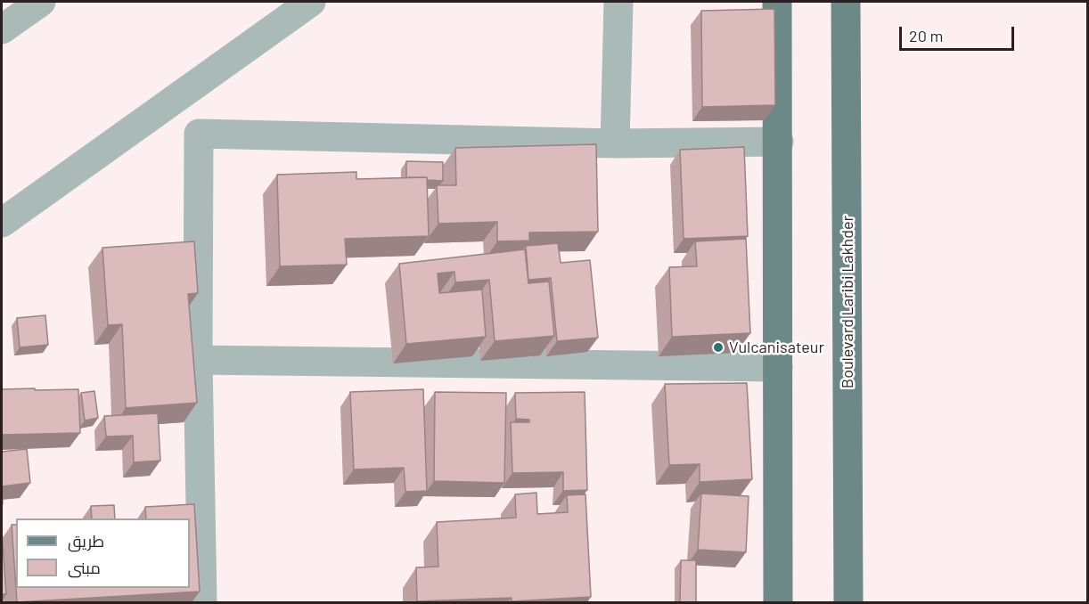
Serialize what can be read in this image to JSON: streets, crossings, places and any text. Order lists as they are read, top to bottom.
{
  "streets": {
    "main road": ["Boulevard Laribi Lakhder"]
  },
  "places": ["Vulcanisateur"],
  "legend": ["طريق", "مبنى"],
  "scale_bar": "20 m"
}
